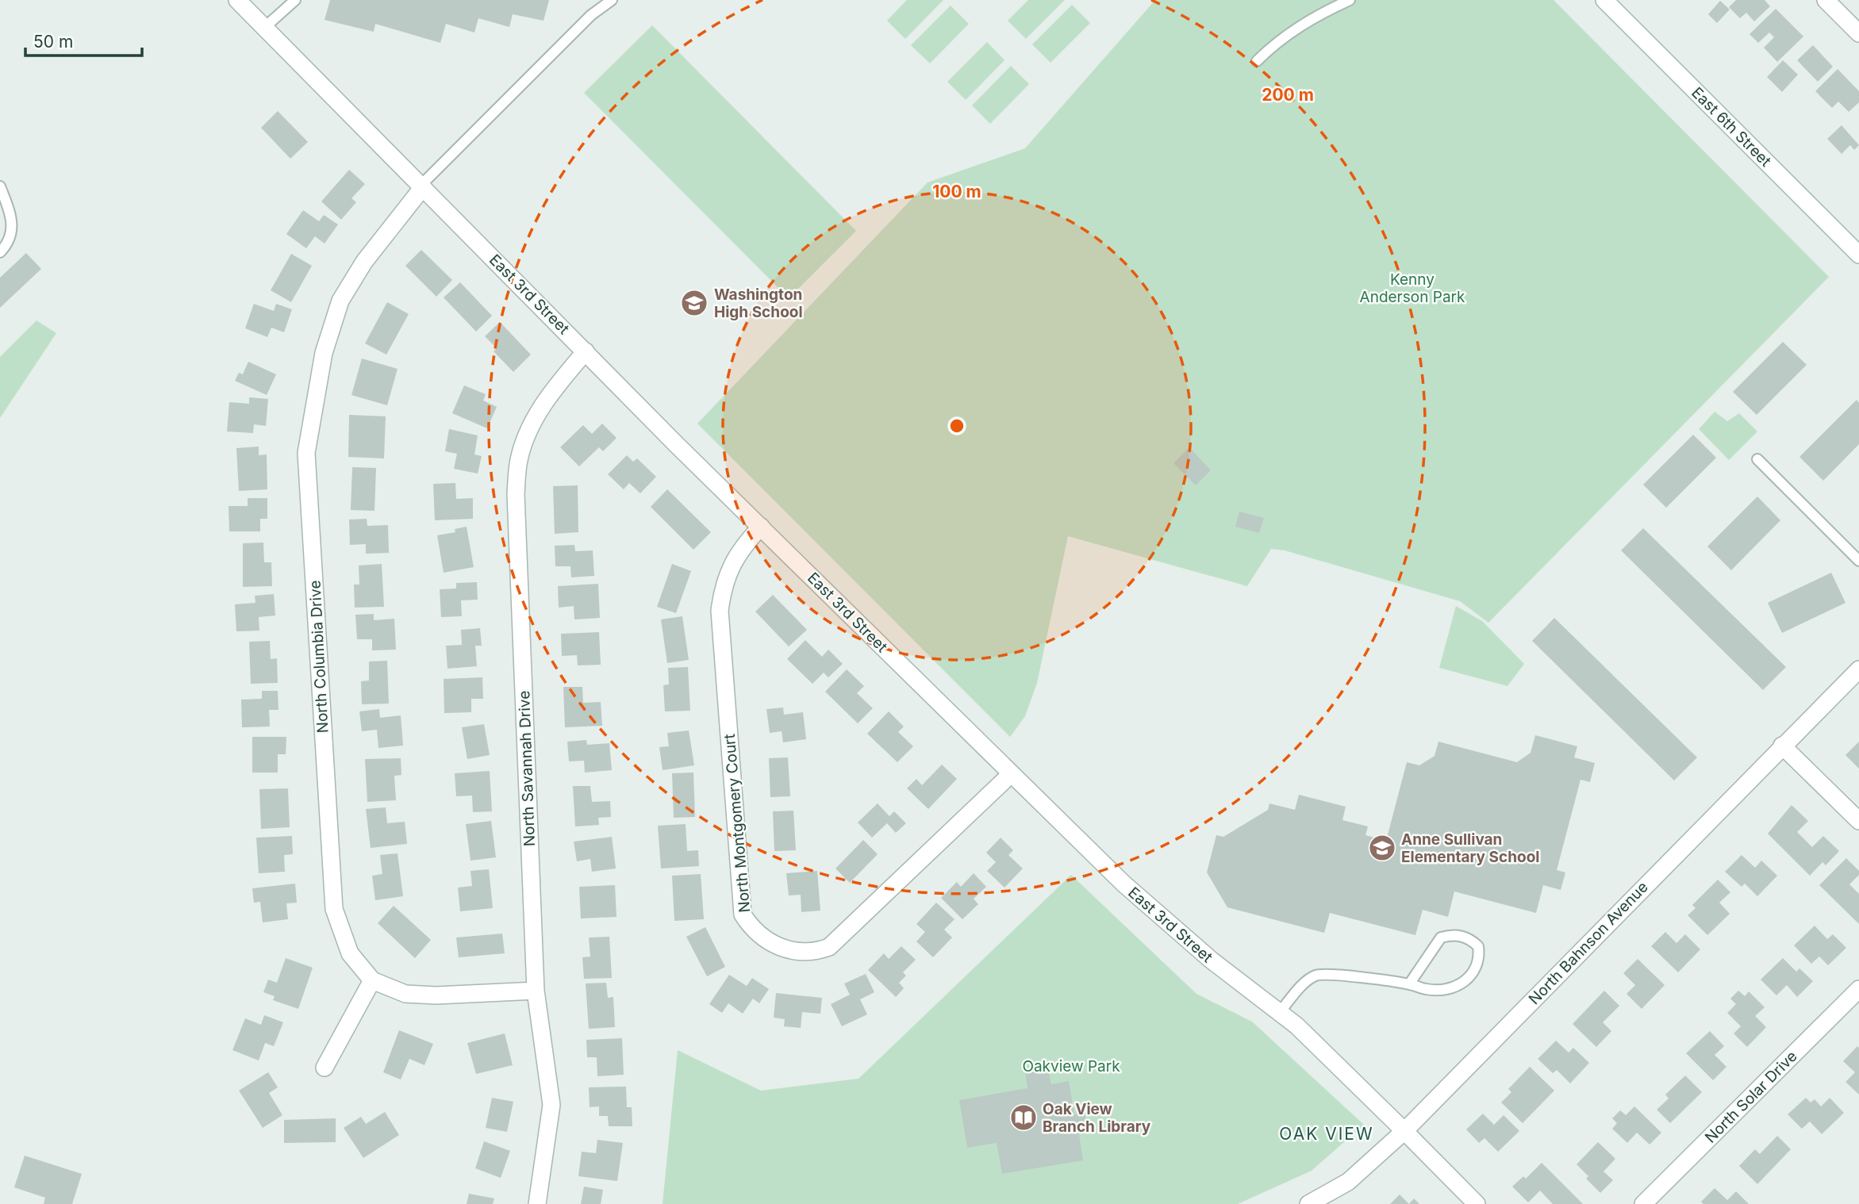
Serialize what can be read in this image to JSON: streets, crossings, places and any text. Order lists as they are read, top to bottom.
{
  "streets": {
    "street": [
      "East 6th Street",
      "East 3rd Street",
      "North Columbia Drive",
      "North Savannah Drive",
      "North Montgomery Court",
      "North Bahnson Avenue",
      "North Solar Drive"
    ]
  },
  "crossings": [
    ["East 3rd Street", "North Columbia Drive"],
    ["East 3rd Street", "North Savannah Drive"],
    ["East 3rd Street", "North Montgomery Court"],
    ["East 3rd Street", "North Bahnson Avenue"],
    ["North Columbia Drive", "North Savannah Drive"]
  ],
  "districts": ["OAK VIEW"],
  "parks": ["Kenny Anderson Park", "Oakview Park"],
  "places": {
    "school or university": ["Washington High School", "Anne Sullivan Elementary School"],
    "library": ["Oak View Branch Library"]
  },
  "scale_bar": "50 m",
  "rings": ["200 m", "100 m"]
}
